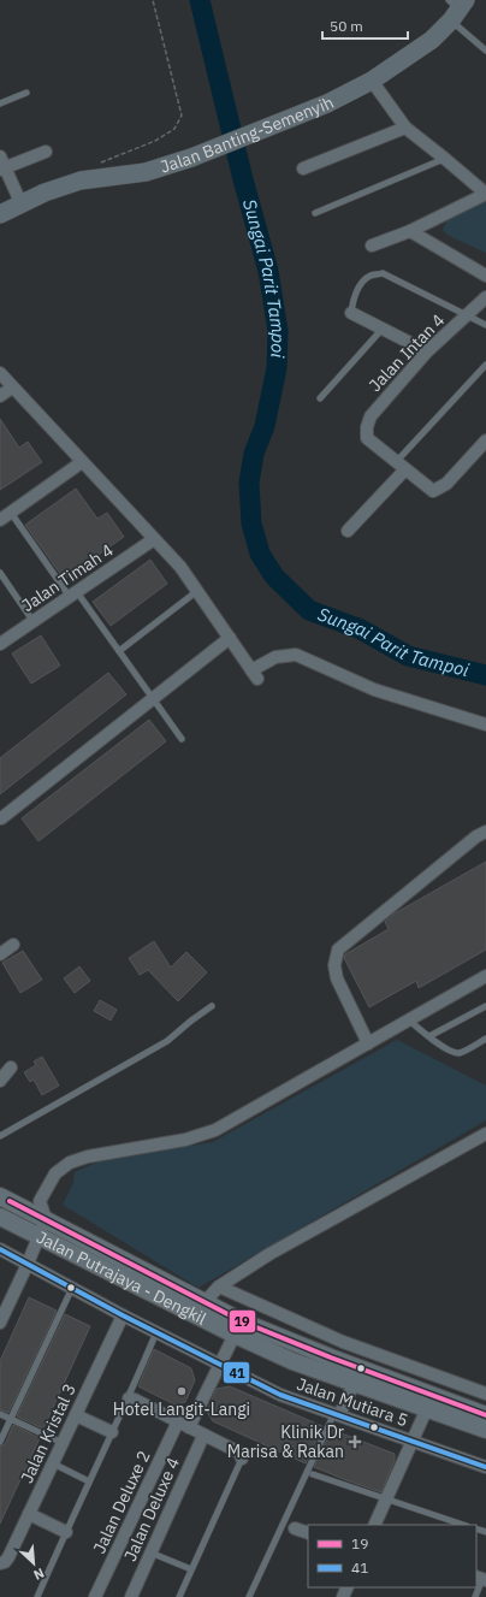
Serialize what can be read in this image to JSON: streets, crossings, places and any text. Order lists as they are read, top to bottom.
{
  "streets": {
    "main road": ["Jalan Banting-Semenyih", "Jalan Putrajaya - Dengkil"],
    "street": [
      "Jalan Intan 4",
      "Jalan Timah 4",
      "Jalan Mutiara 5",
      "Jalan Kristal 3",
      "Jalan Deluxe 2",
      "Jalan Deluxe 4"
    ]
  },
  "crossings": [
    ["Jalan Mutiara 5", "Jalan Kristal 3"]
  ],
  "water": ["Sungai Parit Tampoi"],
  "places": {
    "other": ["Hotel Langit-Langi"],
    "health": ["Klinik Dr Marisa & Rakan"]
  },
  "lines": ["transit line 19", "transit line 41"],
  "legend": ["19", "41"],
  "scale_bar": "50 m",
  "north": "bottom right"
}
